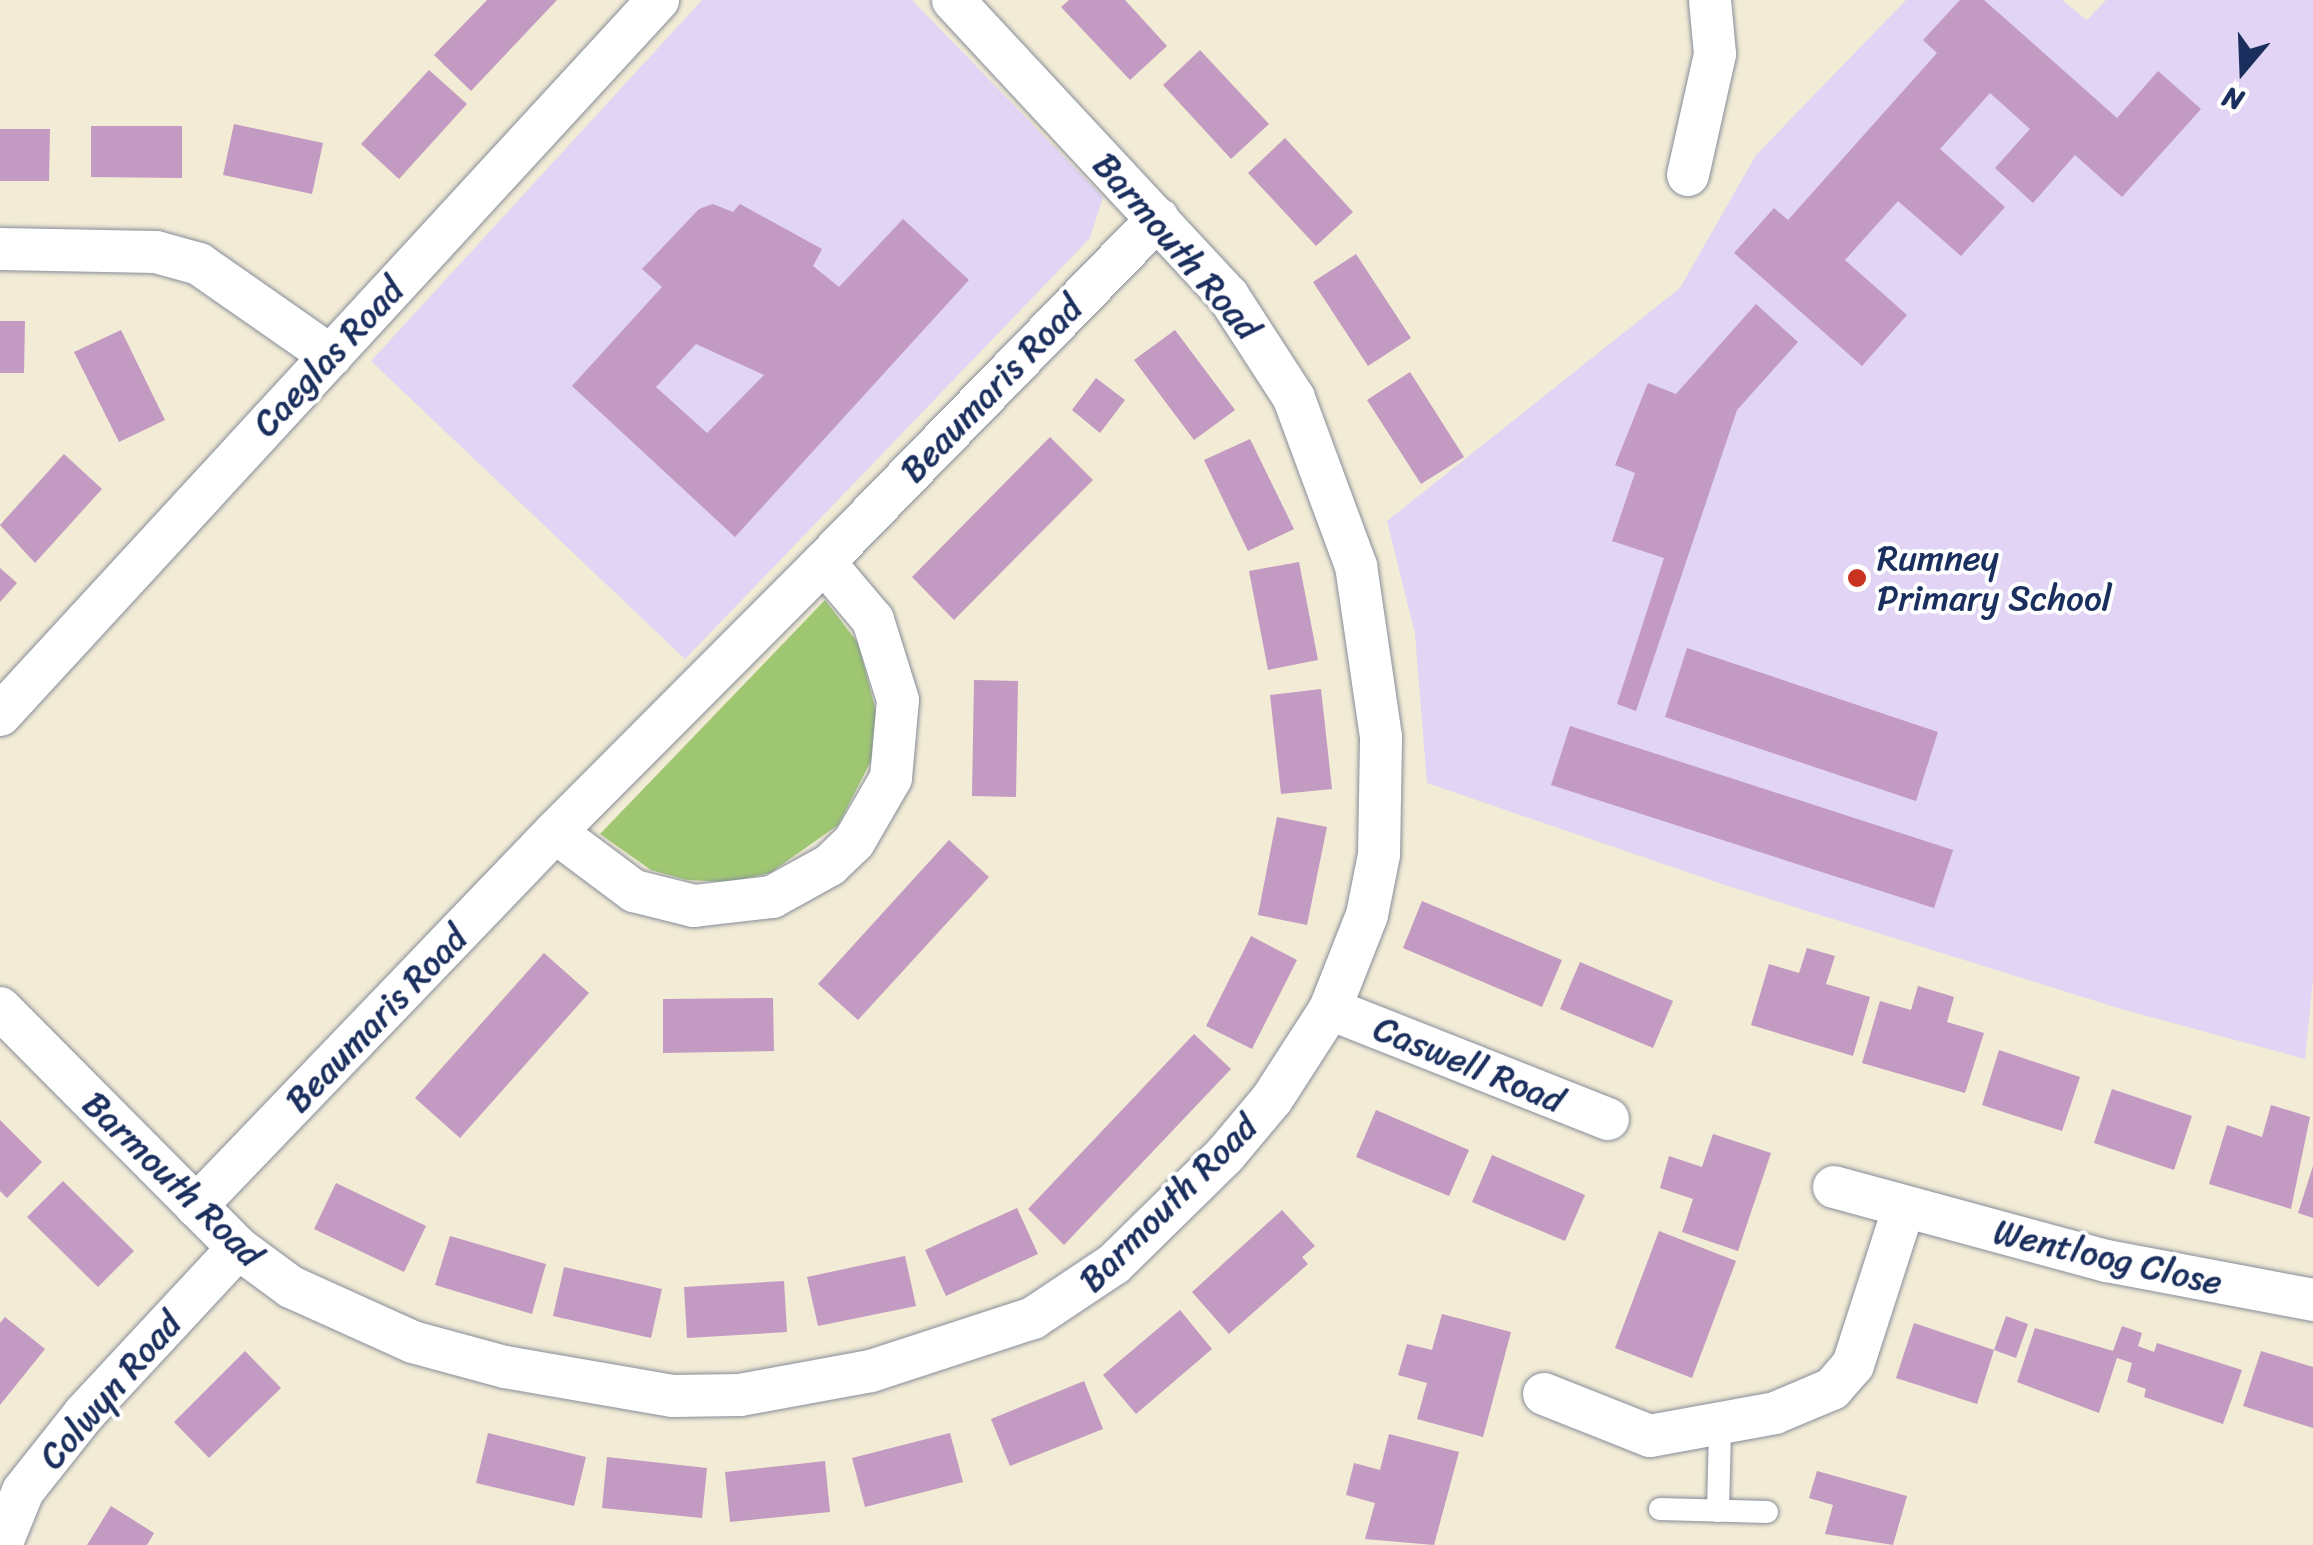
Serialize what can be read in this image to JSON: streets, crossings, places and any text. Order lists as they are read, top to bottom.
{
  "streets": {
    "street": [
      "Barmouth Road",
      "Caeglas Road",
      "Beaumaris Road",
      "Caswell Road",
      "Wentloog Close",
      "Colwyn Road"
    ]
  },
  "crossings": [
    ["Barmouth Road", "Beaumaris Road"],
    ["Barmouth Road", "Caswell Road"],
    ["Barmouth Road", "Colwyn Road"]
  ],
  "places": ["Rumney Primary School"],
  "north": "bottom"
}
